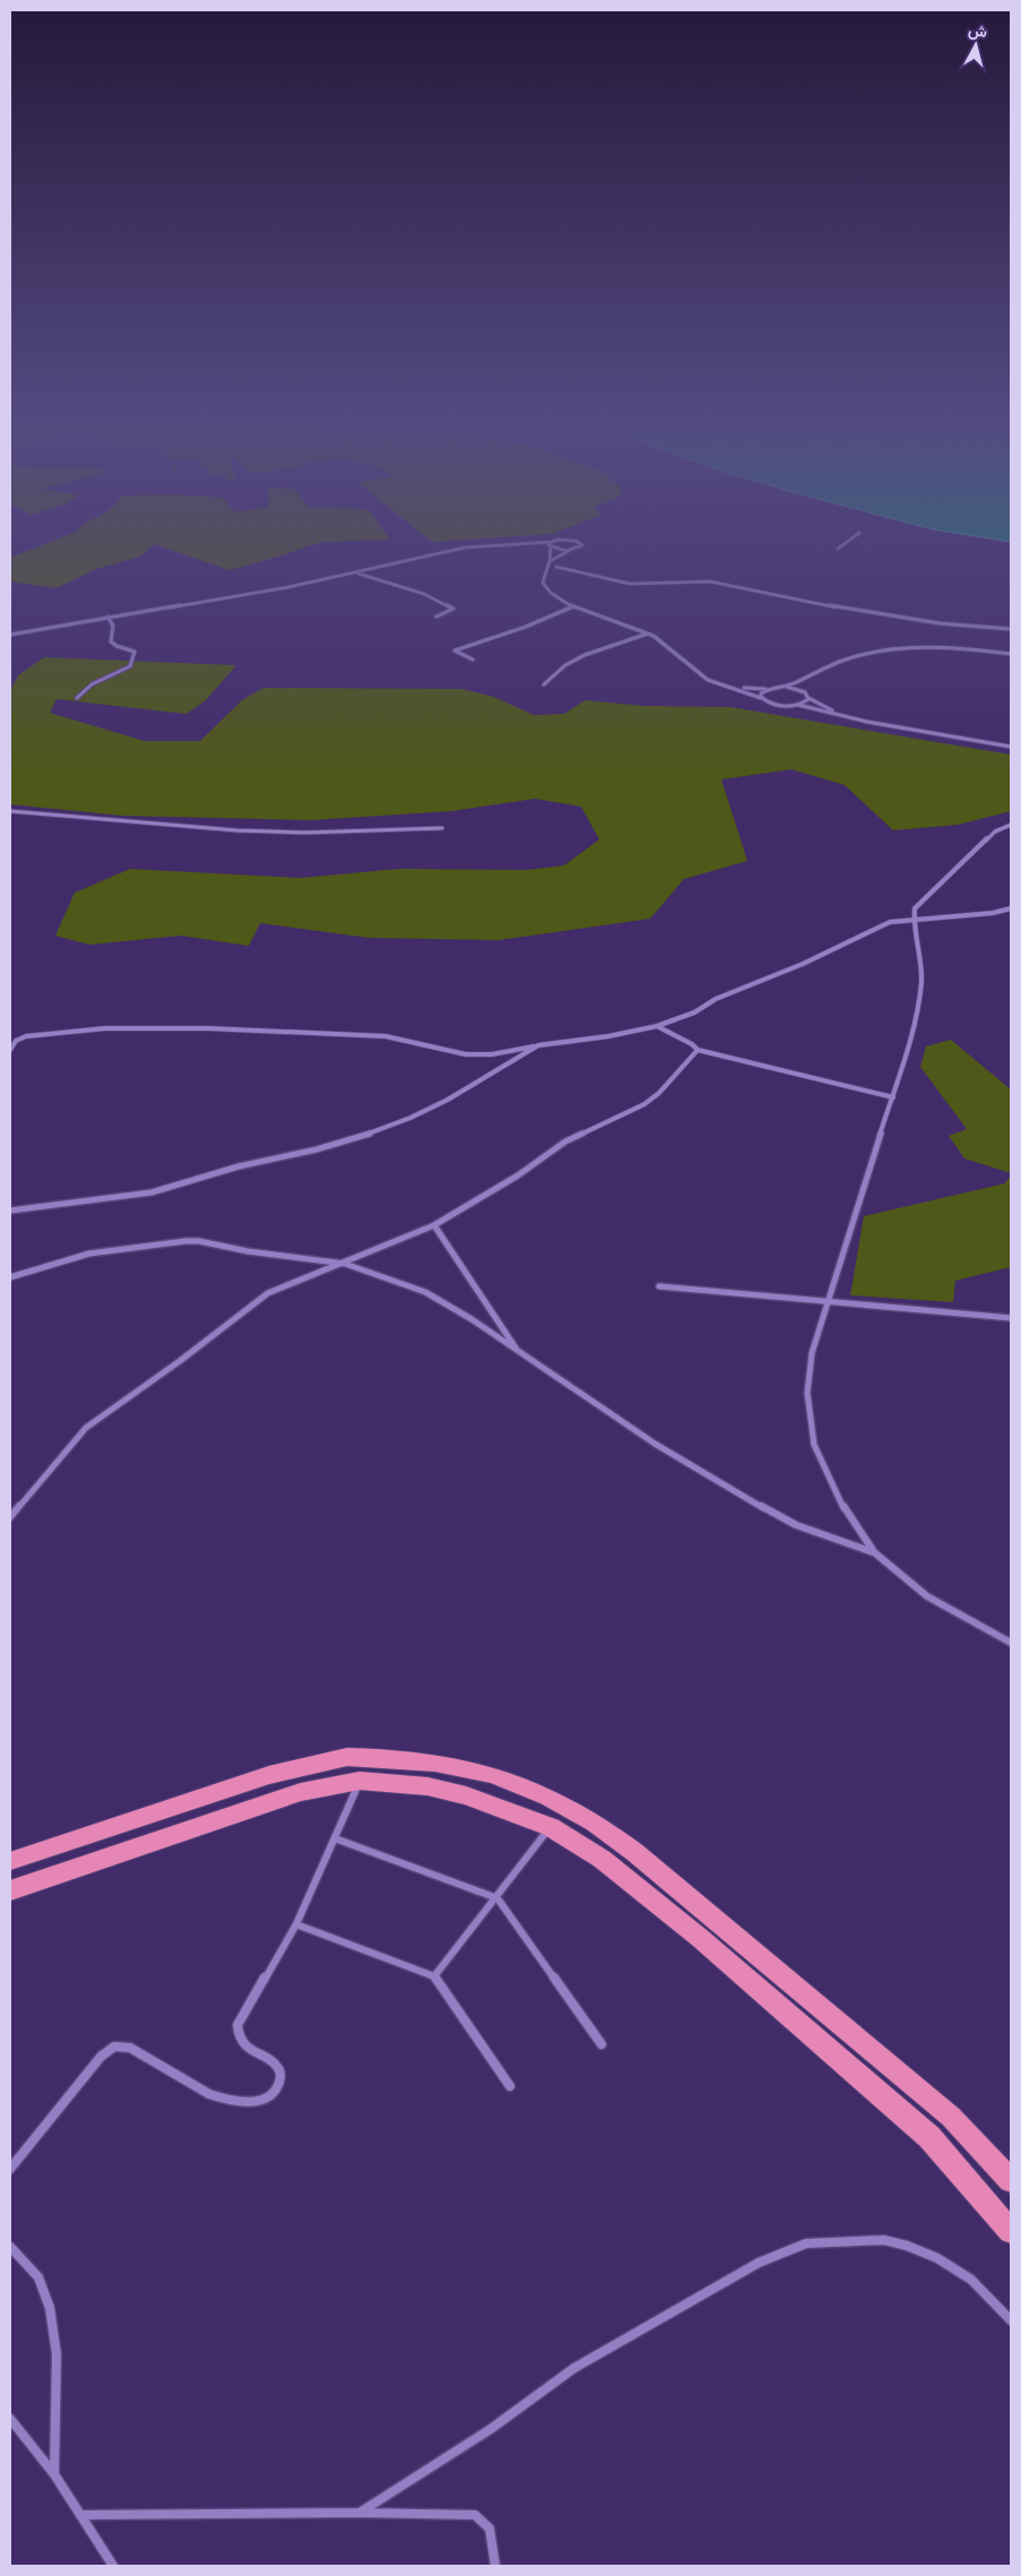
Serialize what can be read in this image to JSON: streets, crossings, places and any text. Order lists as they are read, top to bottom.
{
  "north": "top"
}
